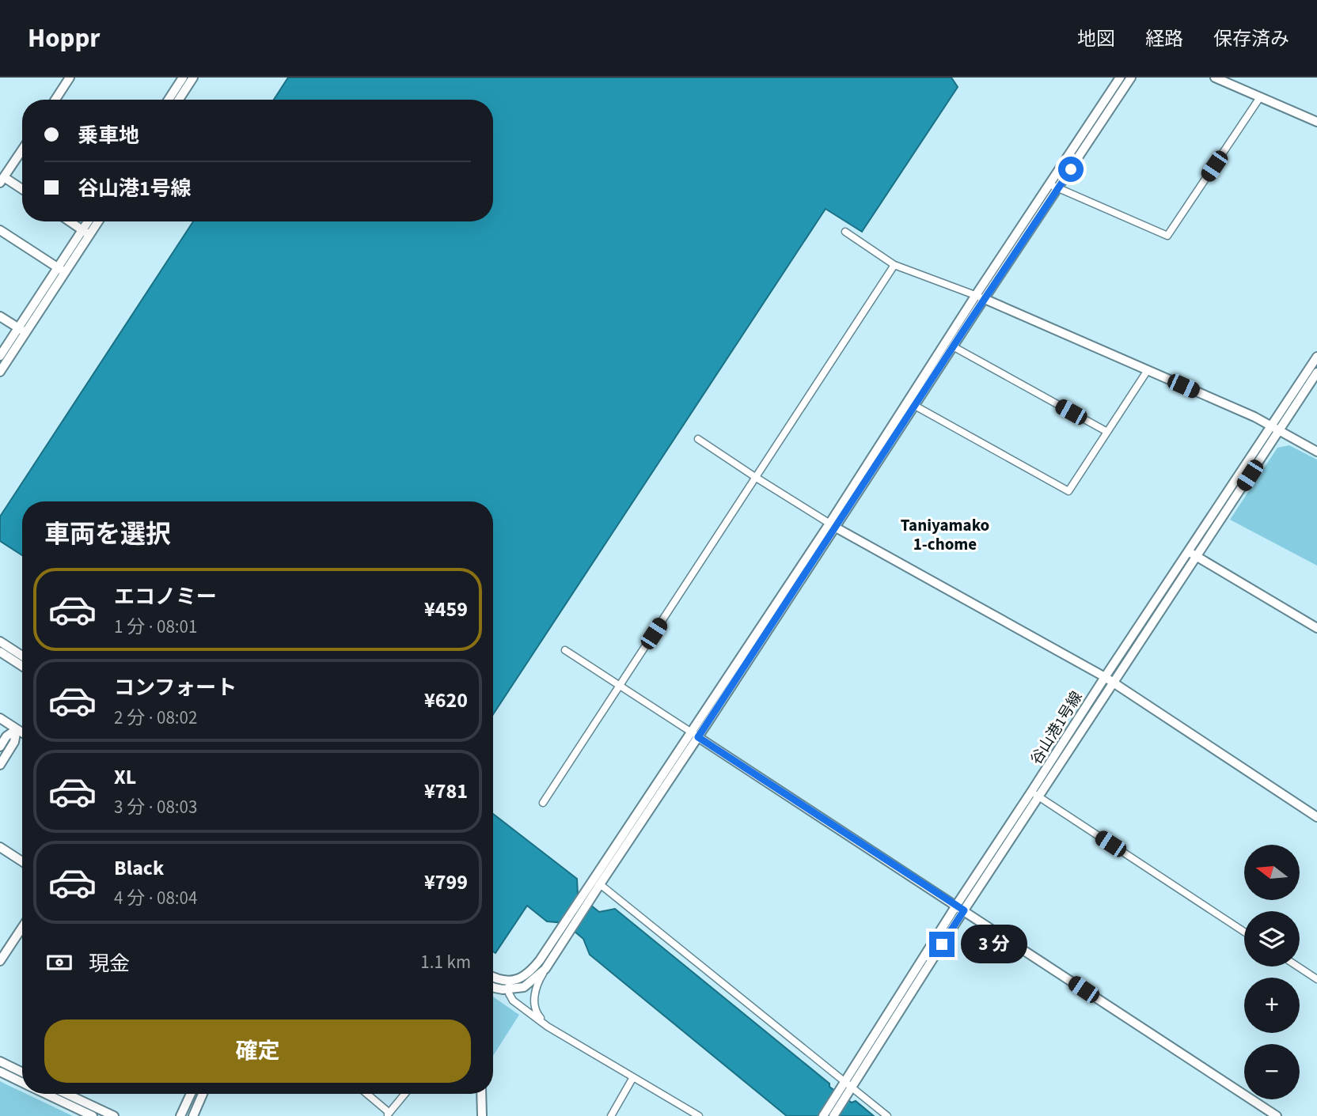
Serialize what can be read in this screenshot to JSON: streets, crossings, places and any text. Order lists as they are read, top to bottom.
{
  "streets": {
    "street": ["谷山港1号線"]
  },
  "districts": ["Taniyamako 1-chome"],
  "north": "left",
  "page": {
    "header": "Hoppr",
    "nav": ["地図", "経路", "保存済み"],
    "banner": ["乗車地", "谷山港1号線"],
    "heading": "車両を選択",
    "list": [
      {
        "name": "エコノミー",
        "note": "1 分 · 08:01",
        "value": "¥459"
      },
      {
        "name": "コンフォート",
        "note": "2 分 · 08:02",
        "value": "¥620"
      },
      {
        "name": "XL",
        "note": "3 分 · 08:03",
        "value": "¥781"
      },
      {
        "name": "Black",
        "note": "4 分 · 08:04",
        "value": "¥799"
      }
    ],
    "map_buttons": ["+", "−"],
    "bubble": "3 分",
    "pay": ["現金", "1.1 km"],
    "buttons": "確定"
  }
}
